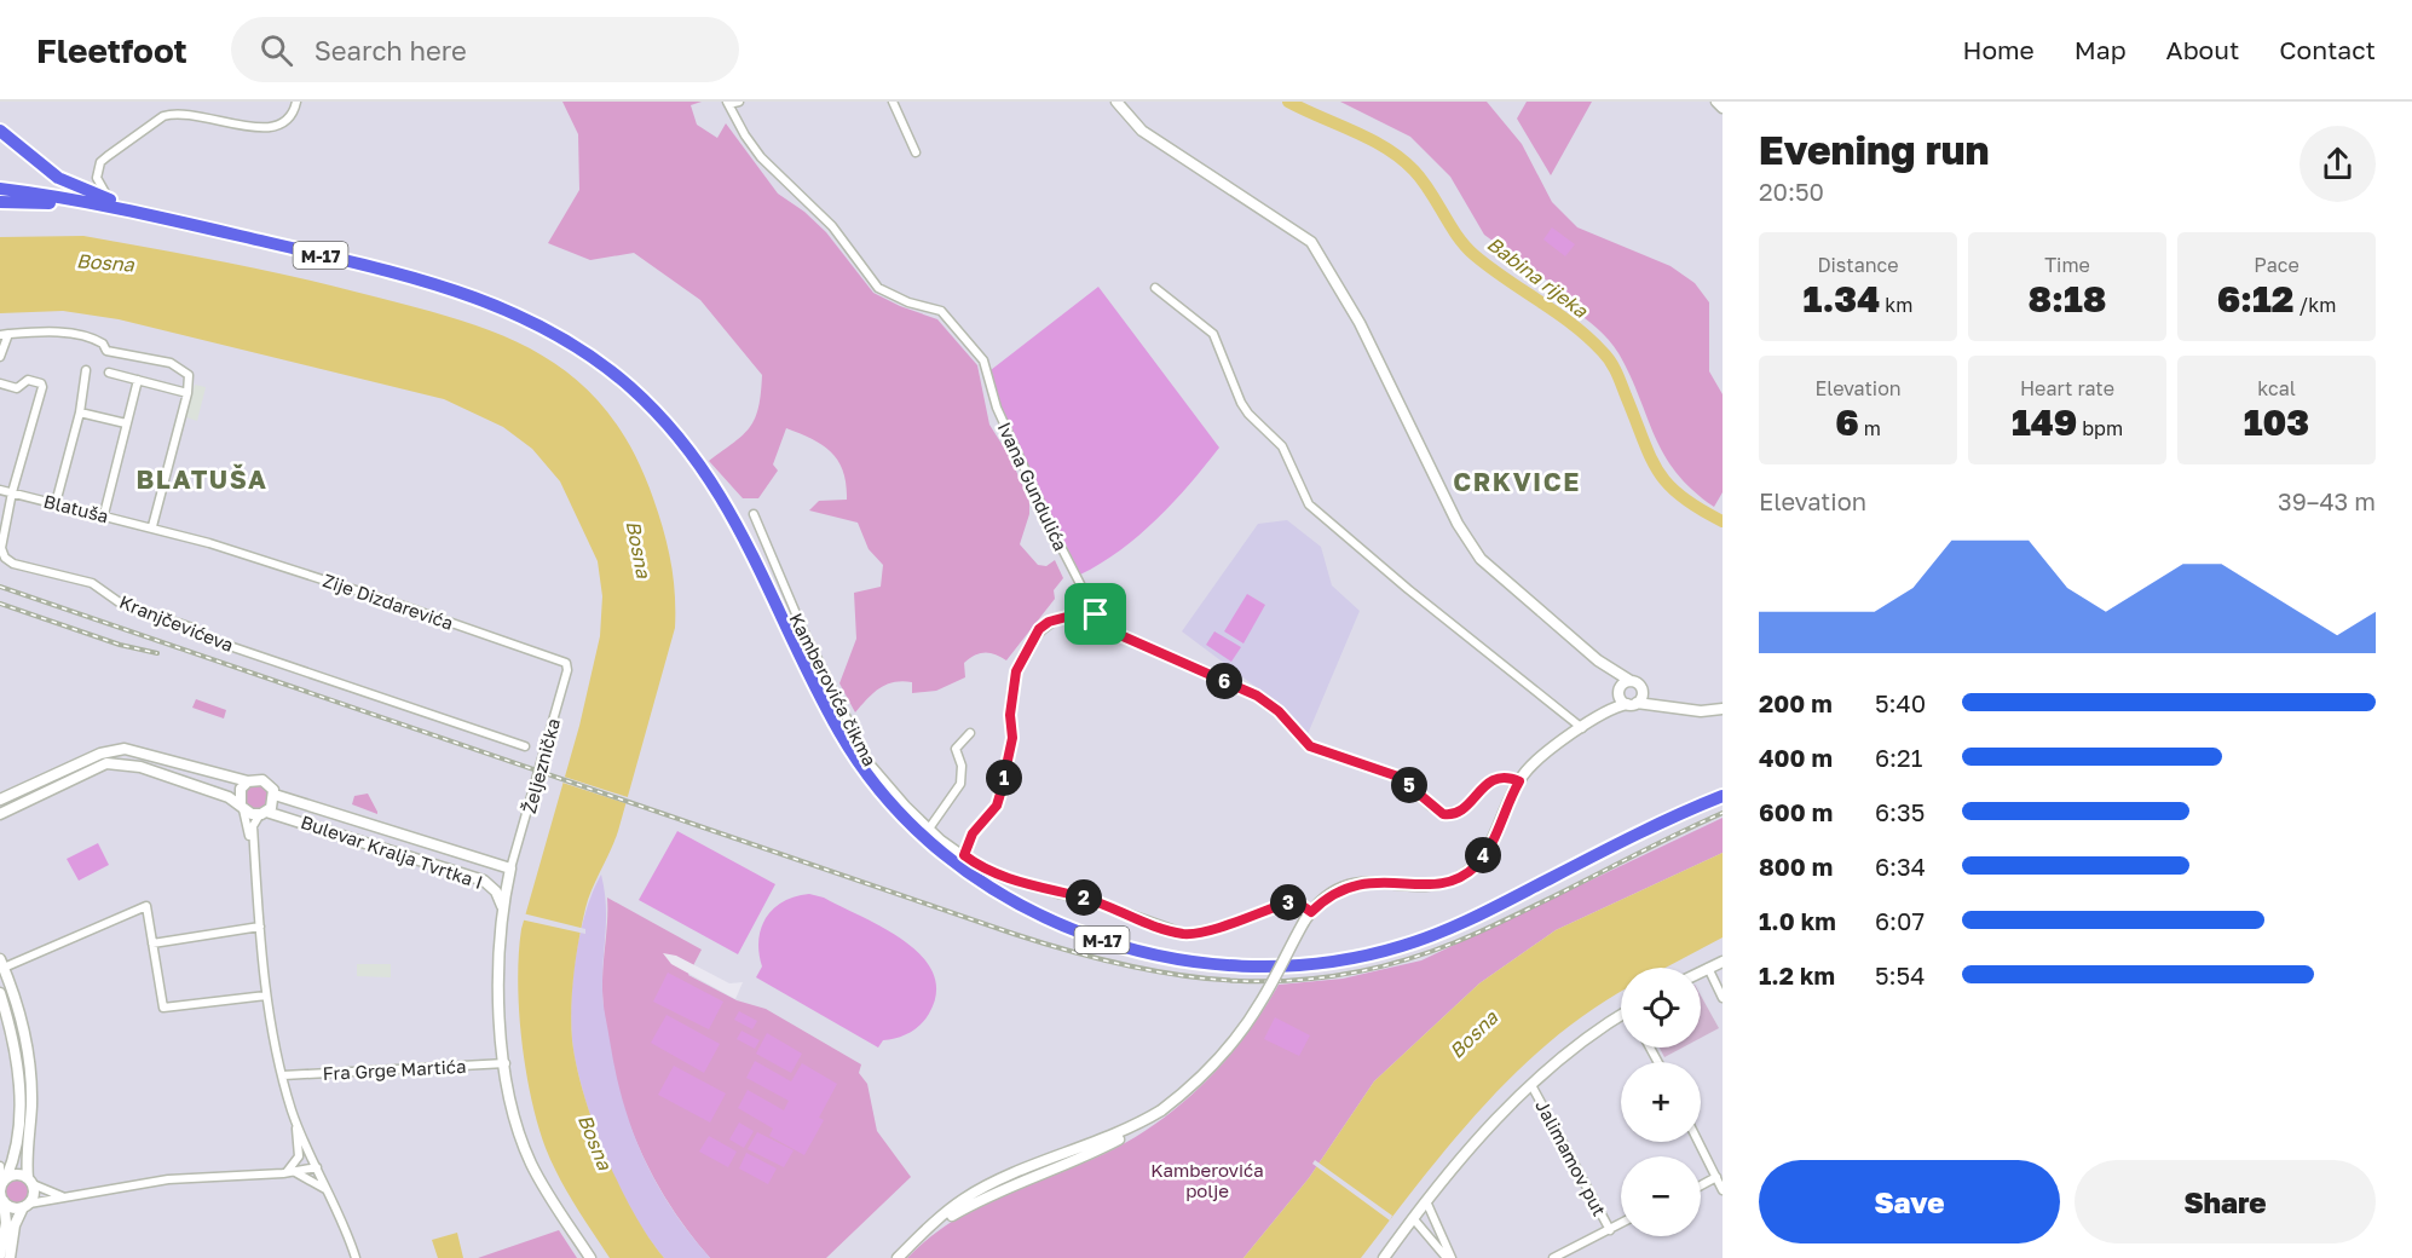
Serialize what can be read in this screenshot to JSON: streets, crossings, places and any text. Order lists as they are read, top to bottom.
{
  "streets": {
    "highway": ["M-17"],
    "street": [
      "Ivana Gundulića",
      "Blatuša",
      "Zije Dizdarevića",
      "Kranjčevićeva",
      "Kamberovića čikma",
      "Željeznička",
      "Bulevar Kralja Tvrtka I",
      "Fra Grge Martića",
      "Jalimamov put"
    ]
  },
  "crossings": [
    ["Blatuša", "Zije Dizdarevića"],
    ["Blatuša", "Kranjčevićeva"],
    ["Zije Dizdarevića", "Željeznička"],
    ["Željeznička", "Bulevar Kralja Tvrtka I"]
  ],
  "districts": ["BLATUŠA", "CRKVICE"],
  "water": ["Bosna", "Babina rijeka"],
  "parks": ["Kamberovića polje"],
  "page": {
    "header": "Fleetfoot",
    "search": "Search here",
    "nav": [
      "Home",
      "Map",
      "About",
      "Contact"
    ],
    "heading": ["Evening run", "20:50"],
    "stats": [
      ["Distance", "1.34 km"],
      ["Time", "8:18"],
      ["Pace", "6:12 /km"],
      ["Elevation", "6 m"],
      ["Heart rate", "149 bpm"],
      ["kcal", "103"]
    ],
    "chart": ["Elevation", "39–43 m"],
    "pins": [
      "6",
      "1",
      "5",
      "4",
      "2",
      "3"
    ],
    "list": [
      {
        "name": "200 m",
        "note": "5:40"
      },
      {
        "name": "400 m",
        "note": "6:21"
      },
      {
        "name": "600 m",
        "note": "6:35"
      },
      {
        "name": "800 m",
        "note": "6:34"
      },
      {
        "name": "1.0 km",
        "note": "6:07"
      },
      {
        "name": "1.2 km",
        "note": "5:54"
      }
    ],
    "map_buttons": ["+", "−"],
    "buttons": ["Save", "Share"]
  }
}
